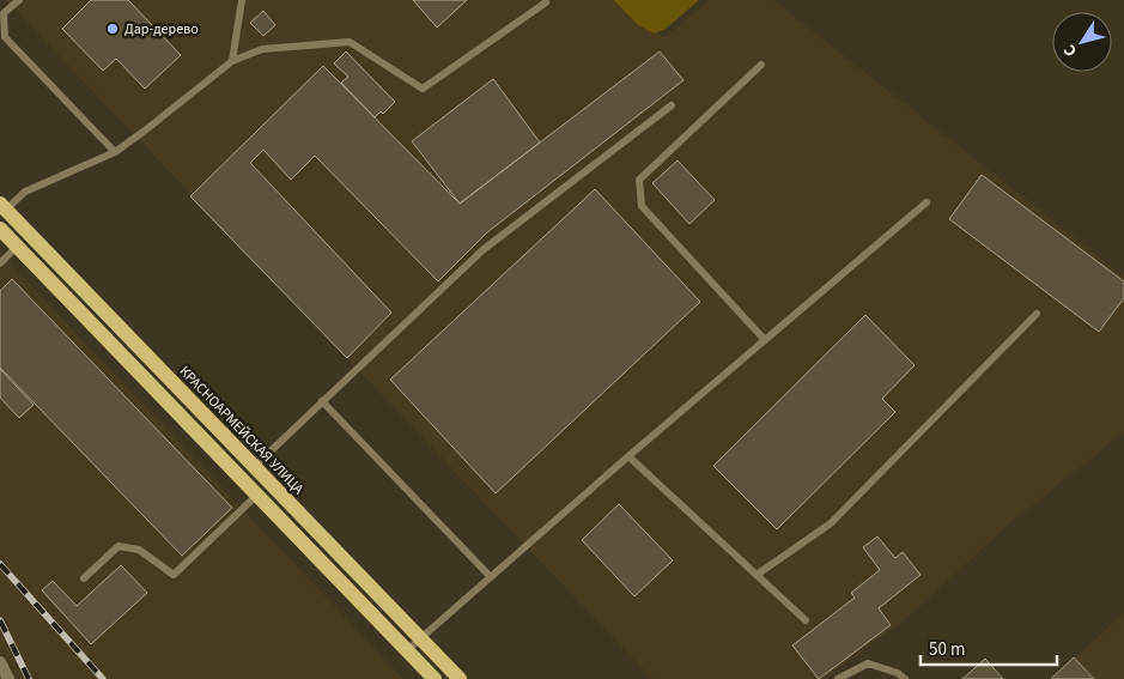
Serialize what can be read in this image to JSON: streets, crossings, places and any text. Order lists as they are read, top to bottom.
{
  "streets": {
    "main road": ["КРАСНОАРМЕЙСКАЯ УЛИЦА"]
  },
  "places": ["Дар-дерево"],
  "scale_bar": "50 m",
  "north": "bottom left"
}
